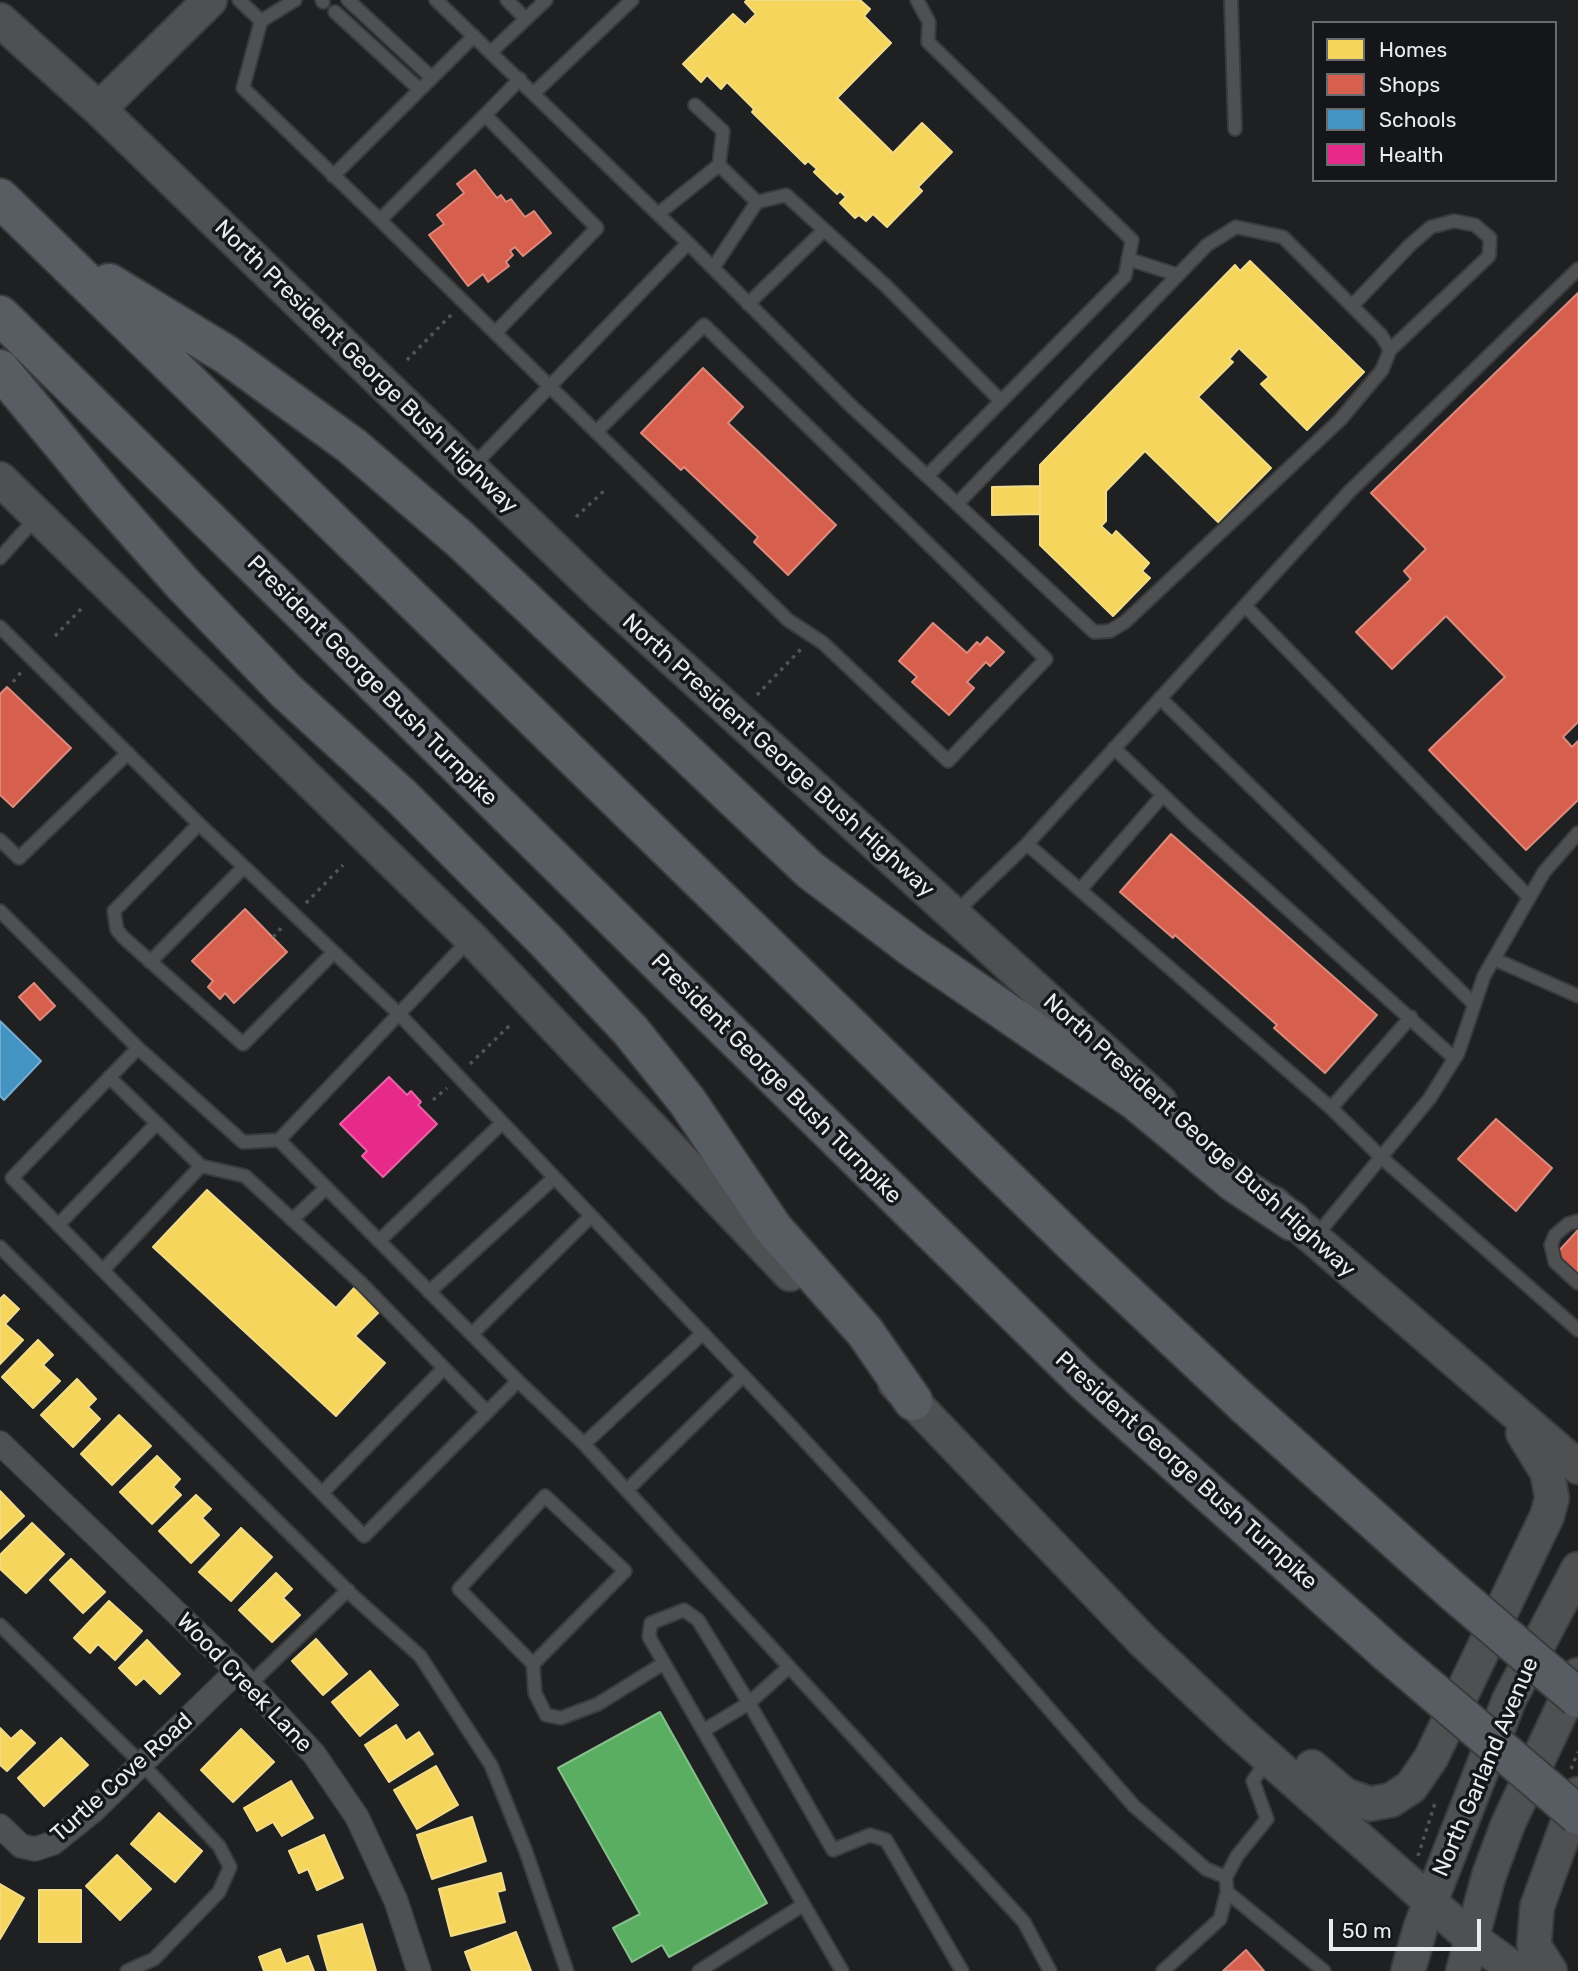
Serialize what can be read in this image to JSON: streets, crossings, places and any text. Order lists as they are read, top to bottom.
{
  "streets": {
    "highway": ["President George Bush Turnpike"],
    "main road": ["North President George Bush Highway", "North Garland Avenue"],
    "street": ["Wood Creek Lane", "Turtle Cove Road"]
  },
  "crossings": [
    ["Wood Creek Lane", "Turtle Cove Road"]
  ],
  "legend": [
    "Homes",
    "Shops",
    "Schools",
    "Health"
  ],
  "scale_bar": "50 m"
}
